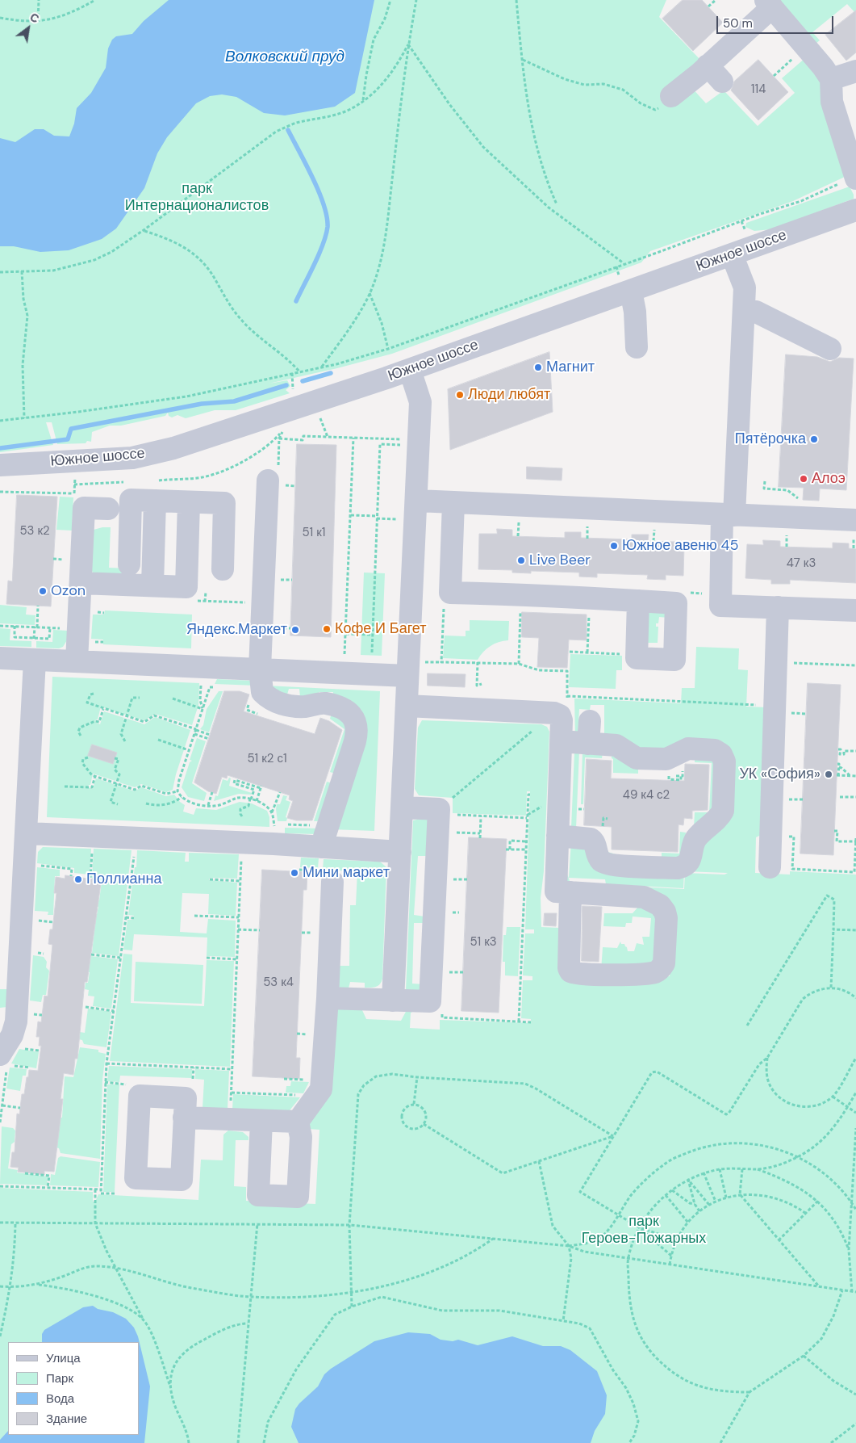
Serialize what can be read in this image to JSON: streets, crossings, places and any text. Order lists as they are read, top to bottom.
{
  "streets": {
    "street": ["Южное шоссе"]
  },
  "water": ["Волковский пруд"],
  "parks": ["парк Интернационалистов", "парк Героев-Пожарных"],
  "places": [
    "Магнит",
    "Люди любят",
    "Пятёрочка",
    "Алоэ",
    "Южное авеню 45",
    "Live Beer",
    "Ozon",
    "Кофе И Багет",
    "Яндекс.Маркет",
    "УК «София»",
    "Мини маркет",
    "Поллианна"
  ],
  "house_numbers": [
    "114",
    "53 к2",
    "51 к1",
    "47 к3",
    "51 к2 с1",
    "49 к4 с2",
    "51 к3",
    "53 к4"
  ],
  "legend": [
    "Улица",
    "Парк",
    "Вода",
    "Здание"
  ],
  "scale_bar": "50 m",
  "north": "top right"
}
